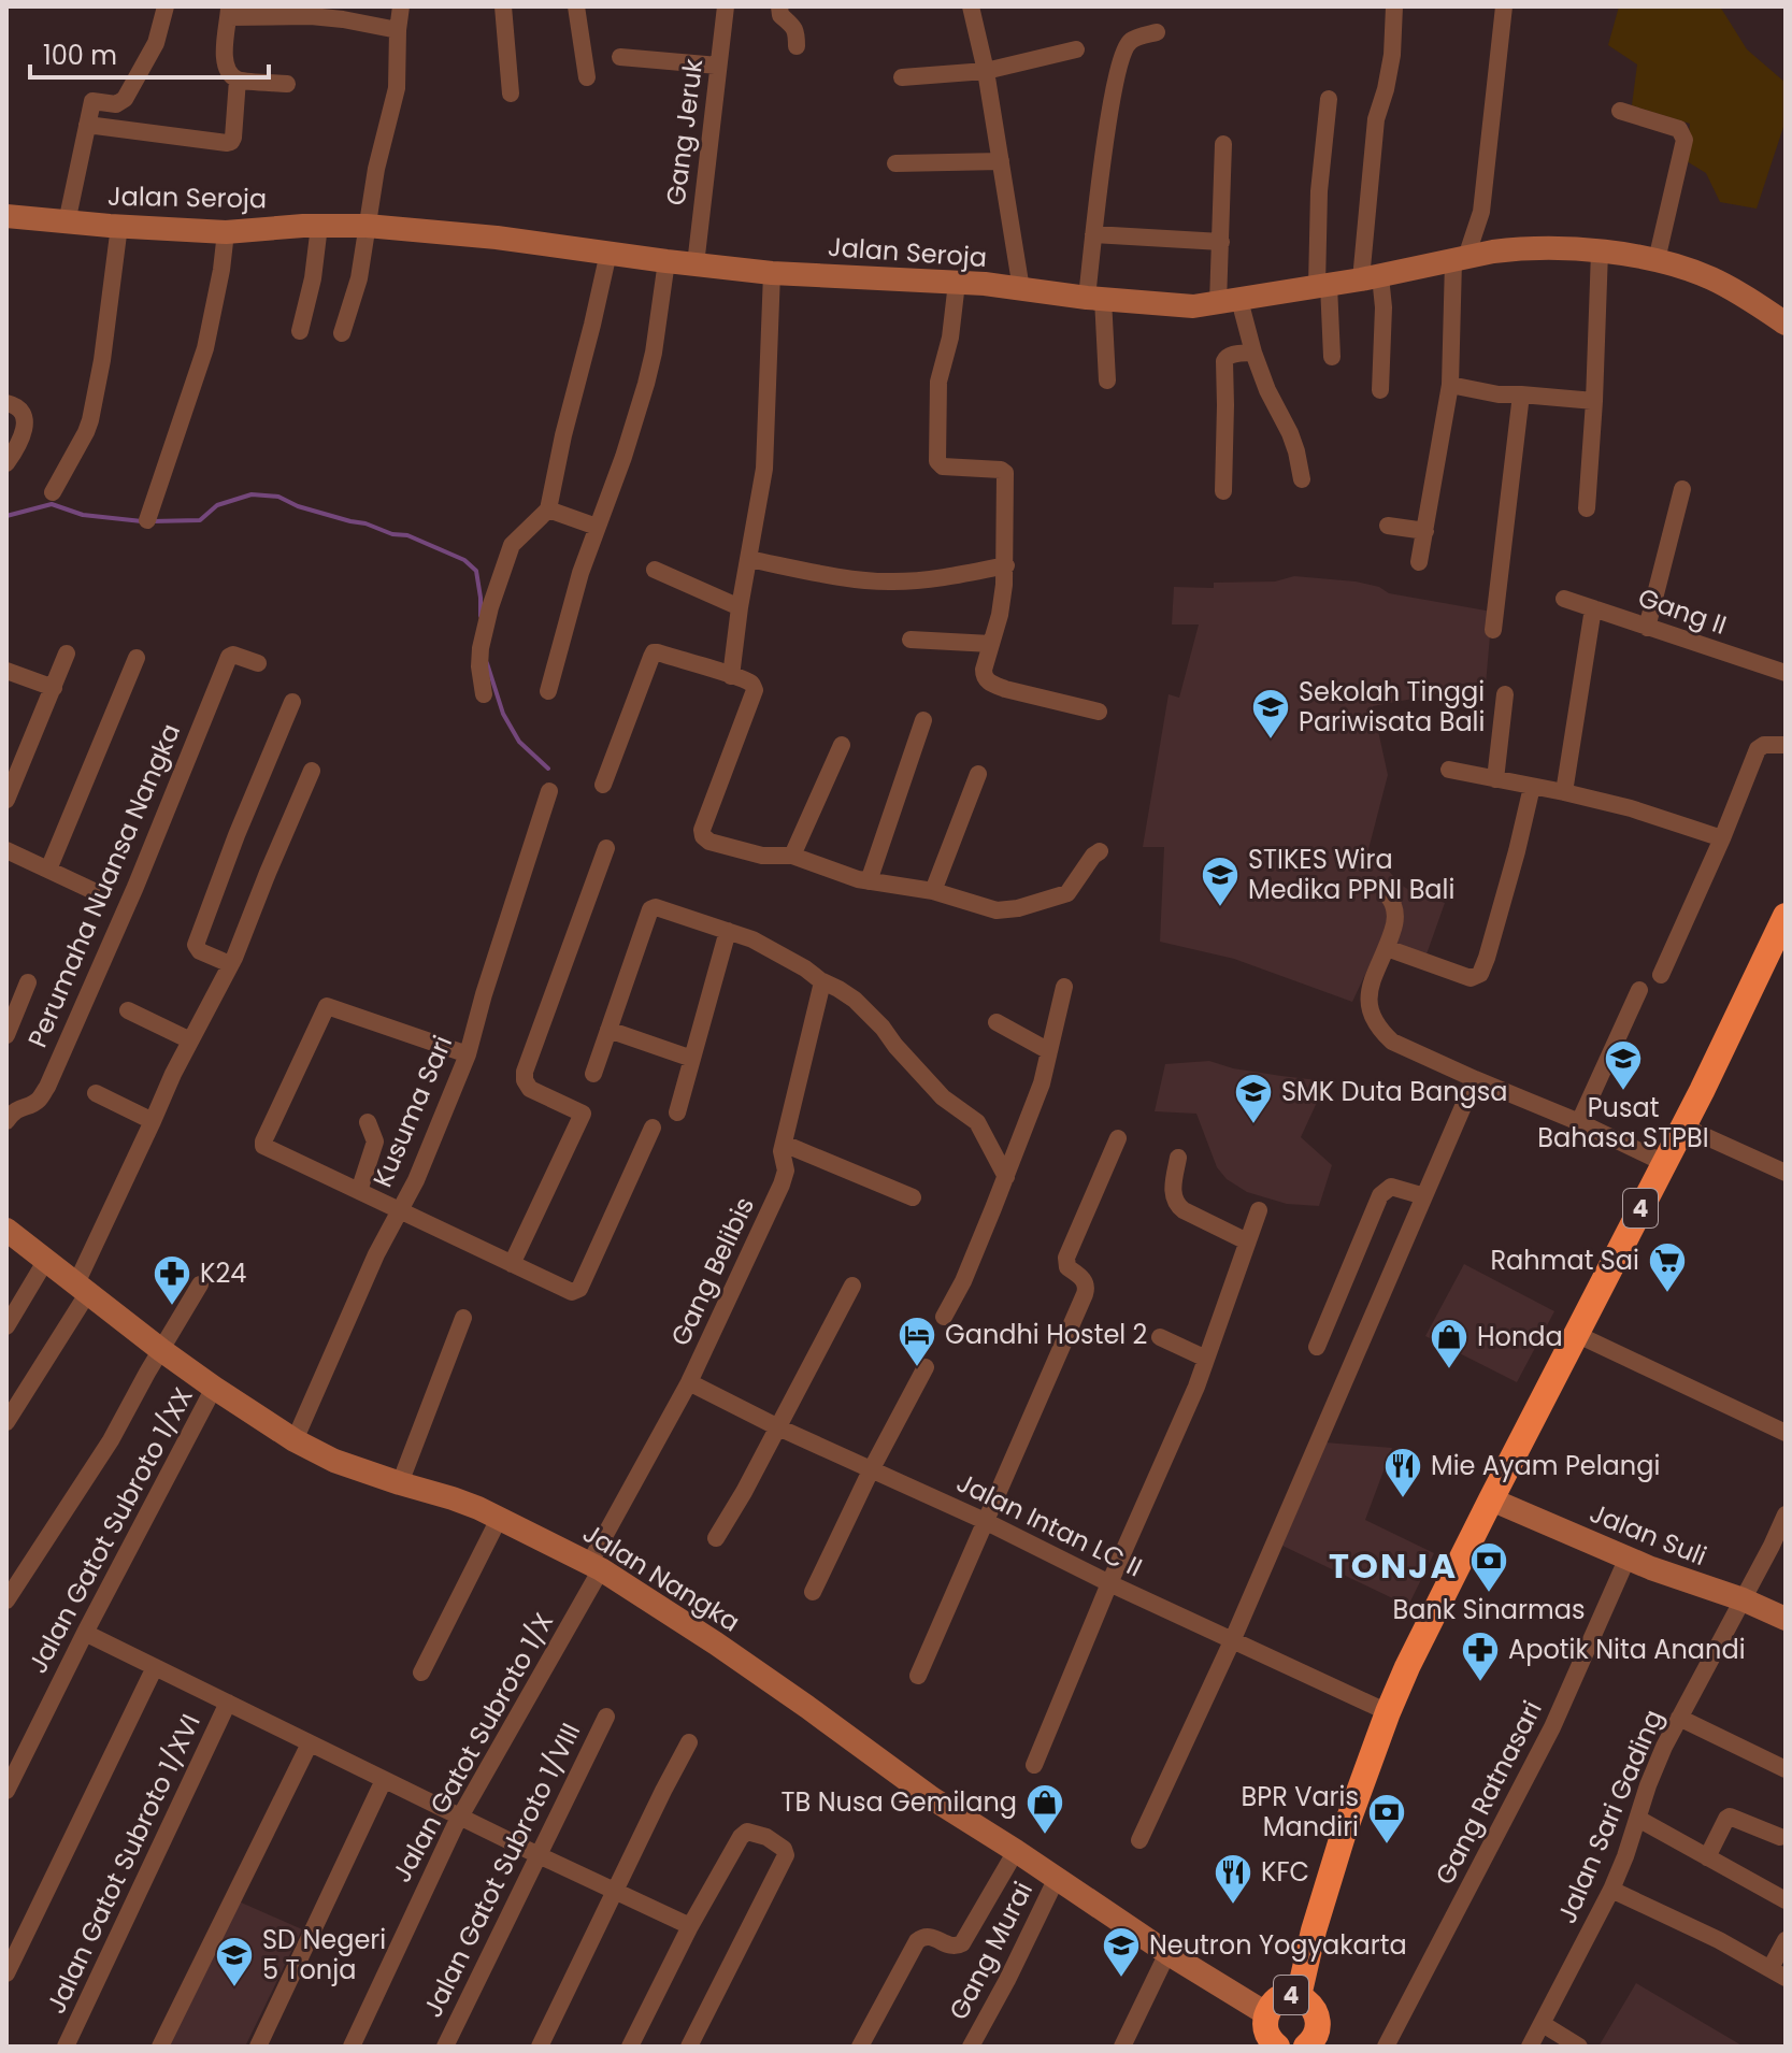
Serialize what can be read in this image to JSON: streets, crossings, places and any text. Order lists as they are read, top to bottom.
{
  "streets": {
    "highway": ["4"],
    "main road": ["Jalan Seroja", "Jalan Suli", "Jalan Nangka"],
    "street": [
      "Gang Jeruk",
      "Gang II",
      "Perumaha Nuansa Nangka",
      "Kusuma Sari",
      "Gang Belibis",
      "Jalan Intan LC II",
      "Jalan Gatot Subroto 1/XX",
      "Jalan Gatot Subroto 1/X",
      "Gang Ratnasari",
      "Jalan Sari Gading",
      "Jalan Gatot Subroto 1/XVI",
      "Jalan Gatot Subroto 1/VIII",
      "Gang Murai"
    ]
  },
  "crossings": [
    ["Gang Jeruk", "Jalan Seroja"],
    ["Kusuma Sari", "Jalan Nangka"],
    ["4", "Jalan Intan LC II"],
    ["4", "Jalan Suli"],
    ["4", "Jalan Nangka"],
    ["Gang Belibis", "Jalan Intan LC II"],
    ["Gang Belibis", "Jalan Nangka"],
    ["Gang Belibis", "Jalan Gatot Subroto 1/X"],
    ["Jalan Gatot Subroto 1/XX", "Jalan Nangka"],
    ["Jalan Suli", "Gang Ratnasari"],
    ["Jalan Suli", "Jalan Sari Gading"],
    ["Jalan Nangka", "Jalan Gatot Subroto 1/X"],
    ["Jalan Nangka", "Gang Murai"]
  ],
  "districts": ["TONJA"],
  "places": {
    "school or university": [
      "Sekolah Tinggi Pariwisata Bali",
      "STIKES Wira Medika PPNI Bali",
      "Pusat Bahasa STPBI",
      "SMK Duta Bangsa",
      "Neutron Yogyakarta",
      "SD Negeri 5 Tonja"
    ],
    "supermarket": ["Rahmat Sai"],
    "pharmacy": ["K24", "Apotik Nita Anandi"],
    "hotel": ["Gandhi Hostel 2"],
    "shop": ["Honda", "TB Nusa Gemilang"],
    "restaurant": ["Mie Ayam Pelangi", "KFC"],
    "bank": ["Bank Sinarmas", "BPR Varis Mandiri"]
  },
  "scale_bar": "100 m"
}
